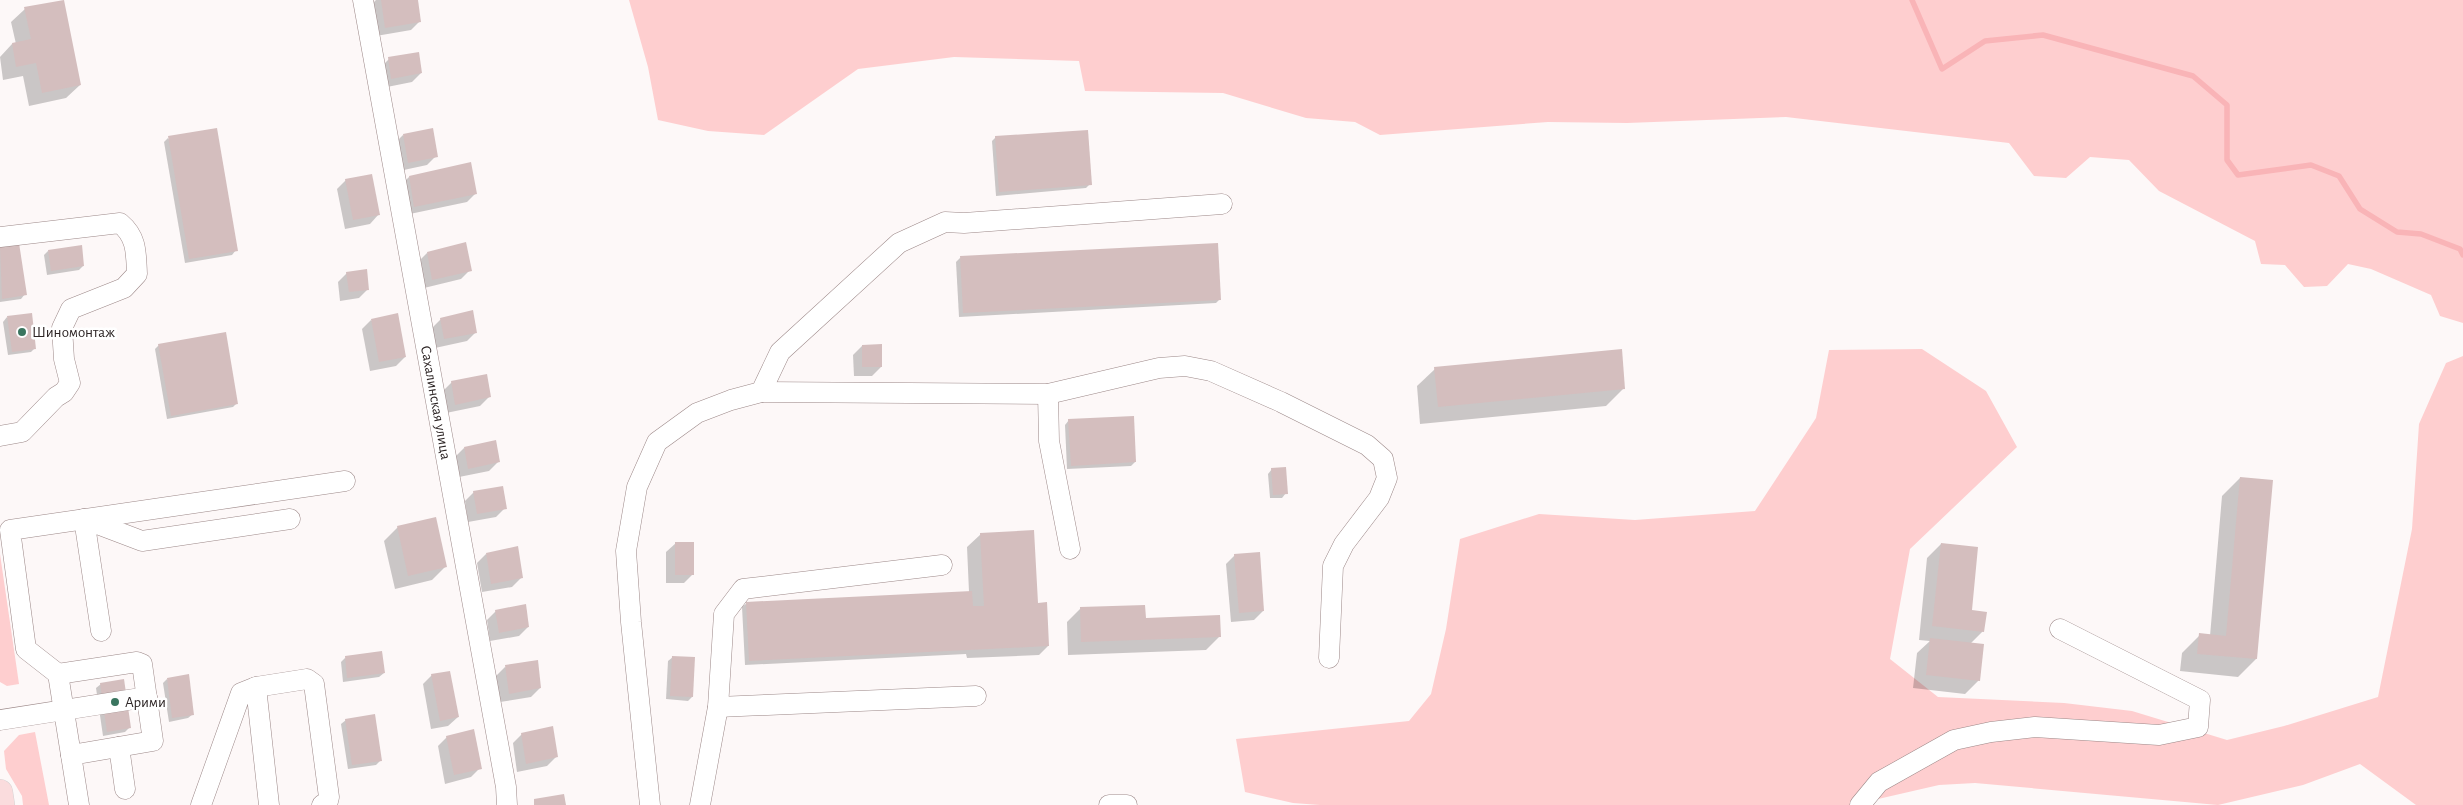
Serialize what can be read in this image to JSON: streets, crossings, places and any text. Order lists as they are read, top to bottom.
{
  "streets": {
    "street": ["Сахалинская улица"]
  },
  "places": ["Шиномонтаж", "Арими"]
}
